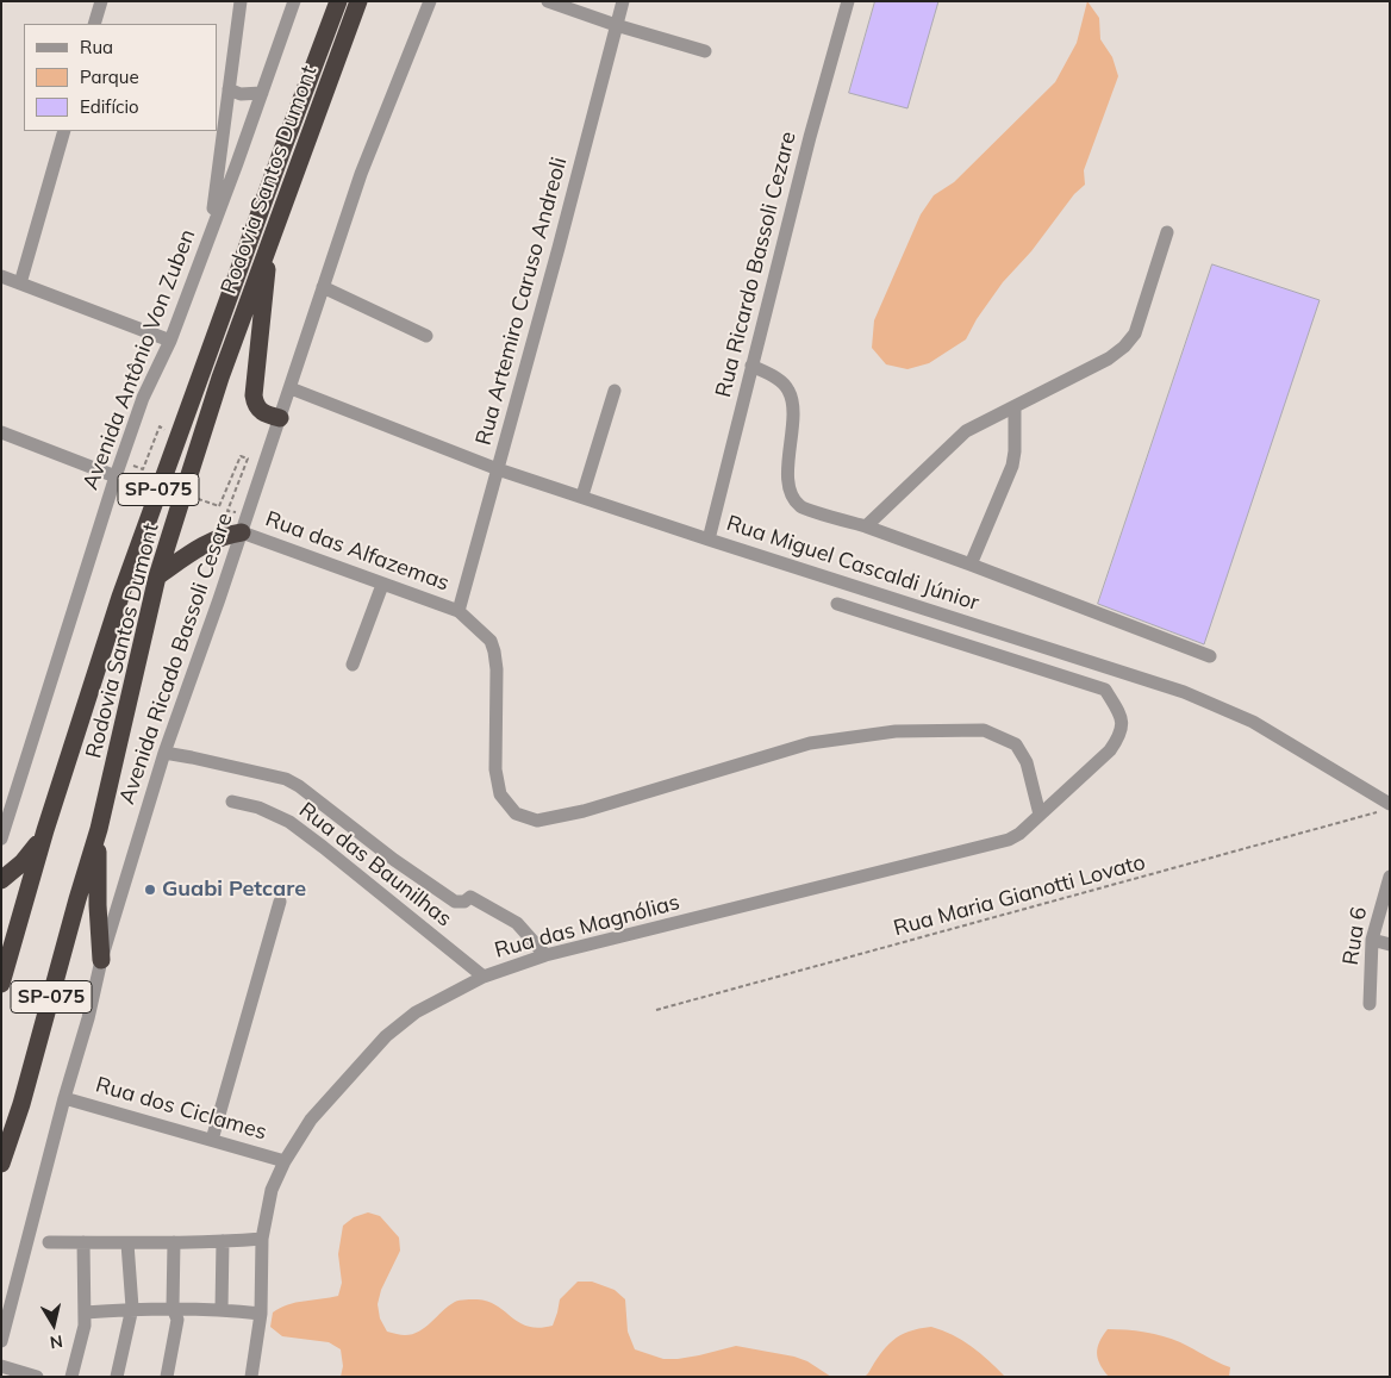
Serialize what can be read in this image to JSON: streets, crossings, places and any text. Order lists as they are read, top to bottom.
{
  "streets": {
    "highway": ["Rodovia Santos Dumont", "SP-075"],
    "street": [
      "Rua Ricardo Bassoli Cezare",
      "Rua Artemiro Caruso Andreoli",
      "Avenida Antônio Von Zuben",
      "Rua das Alfazemas",
      "Rua Miguel Cascaldi Júnior",
      "Avenida Ricado Bassoli Cesare",
      "Rua das Baunilhas",
      "Rua das Magnólias",
      "Rua 6",
      "Rua dos Ciclames"
    ],
    "path": ["Rua Maria Gianotti Lovato"]
  },
  "crossings": [
    ["Rua Ricardo Bassoli Cezare", "Rua Miguel Cascaldi Júnior"],
    ["Rua Artemiro Caruso Andreoli", "Rua das Alfazemas"],
    ["Rua Artemiro Caruso Andreoli", "Rua Miguel Cascaldi Júnior"],
    ["Rua das Alfazemas", "Avenida Ricado Bassoli Cesare"],
    ["Rua Miguel Cascaldi Júnior", "Avenida Ricado Bassoli Cesare"],
    ["Rua Miguel Cascaldi Júnior", "Rua Maria Gianotti Lovato"],
    ["Avenida Ricado Bassoli Cesare", "Rua dos Ciclames"],
    ["Rua das Baunilhas", "Rua das Magnólias"],
    ["Rua das Magnólias", "Rua dos Ciclames"]
  ],
  "places": ["Guabi Petcare"],
  "legend": ["Rua", "Parque", "Edifício"],
  "north": "bottom"
}
